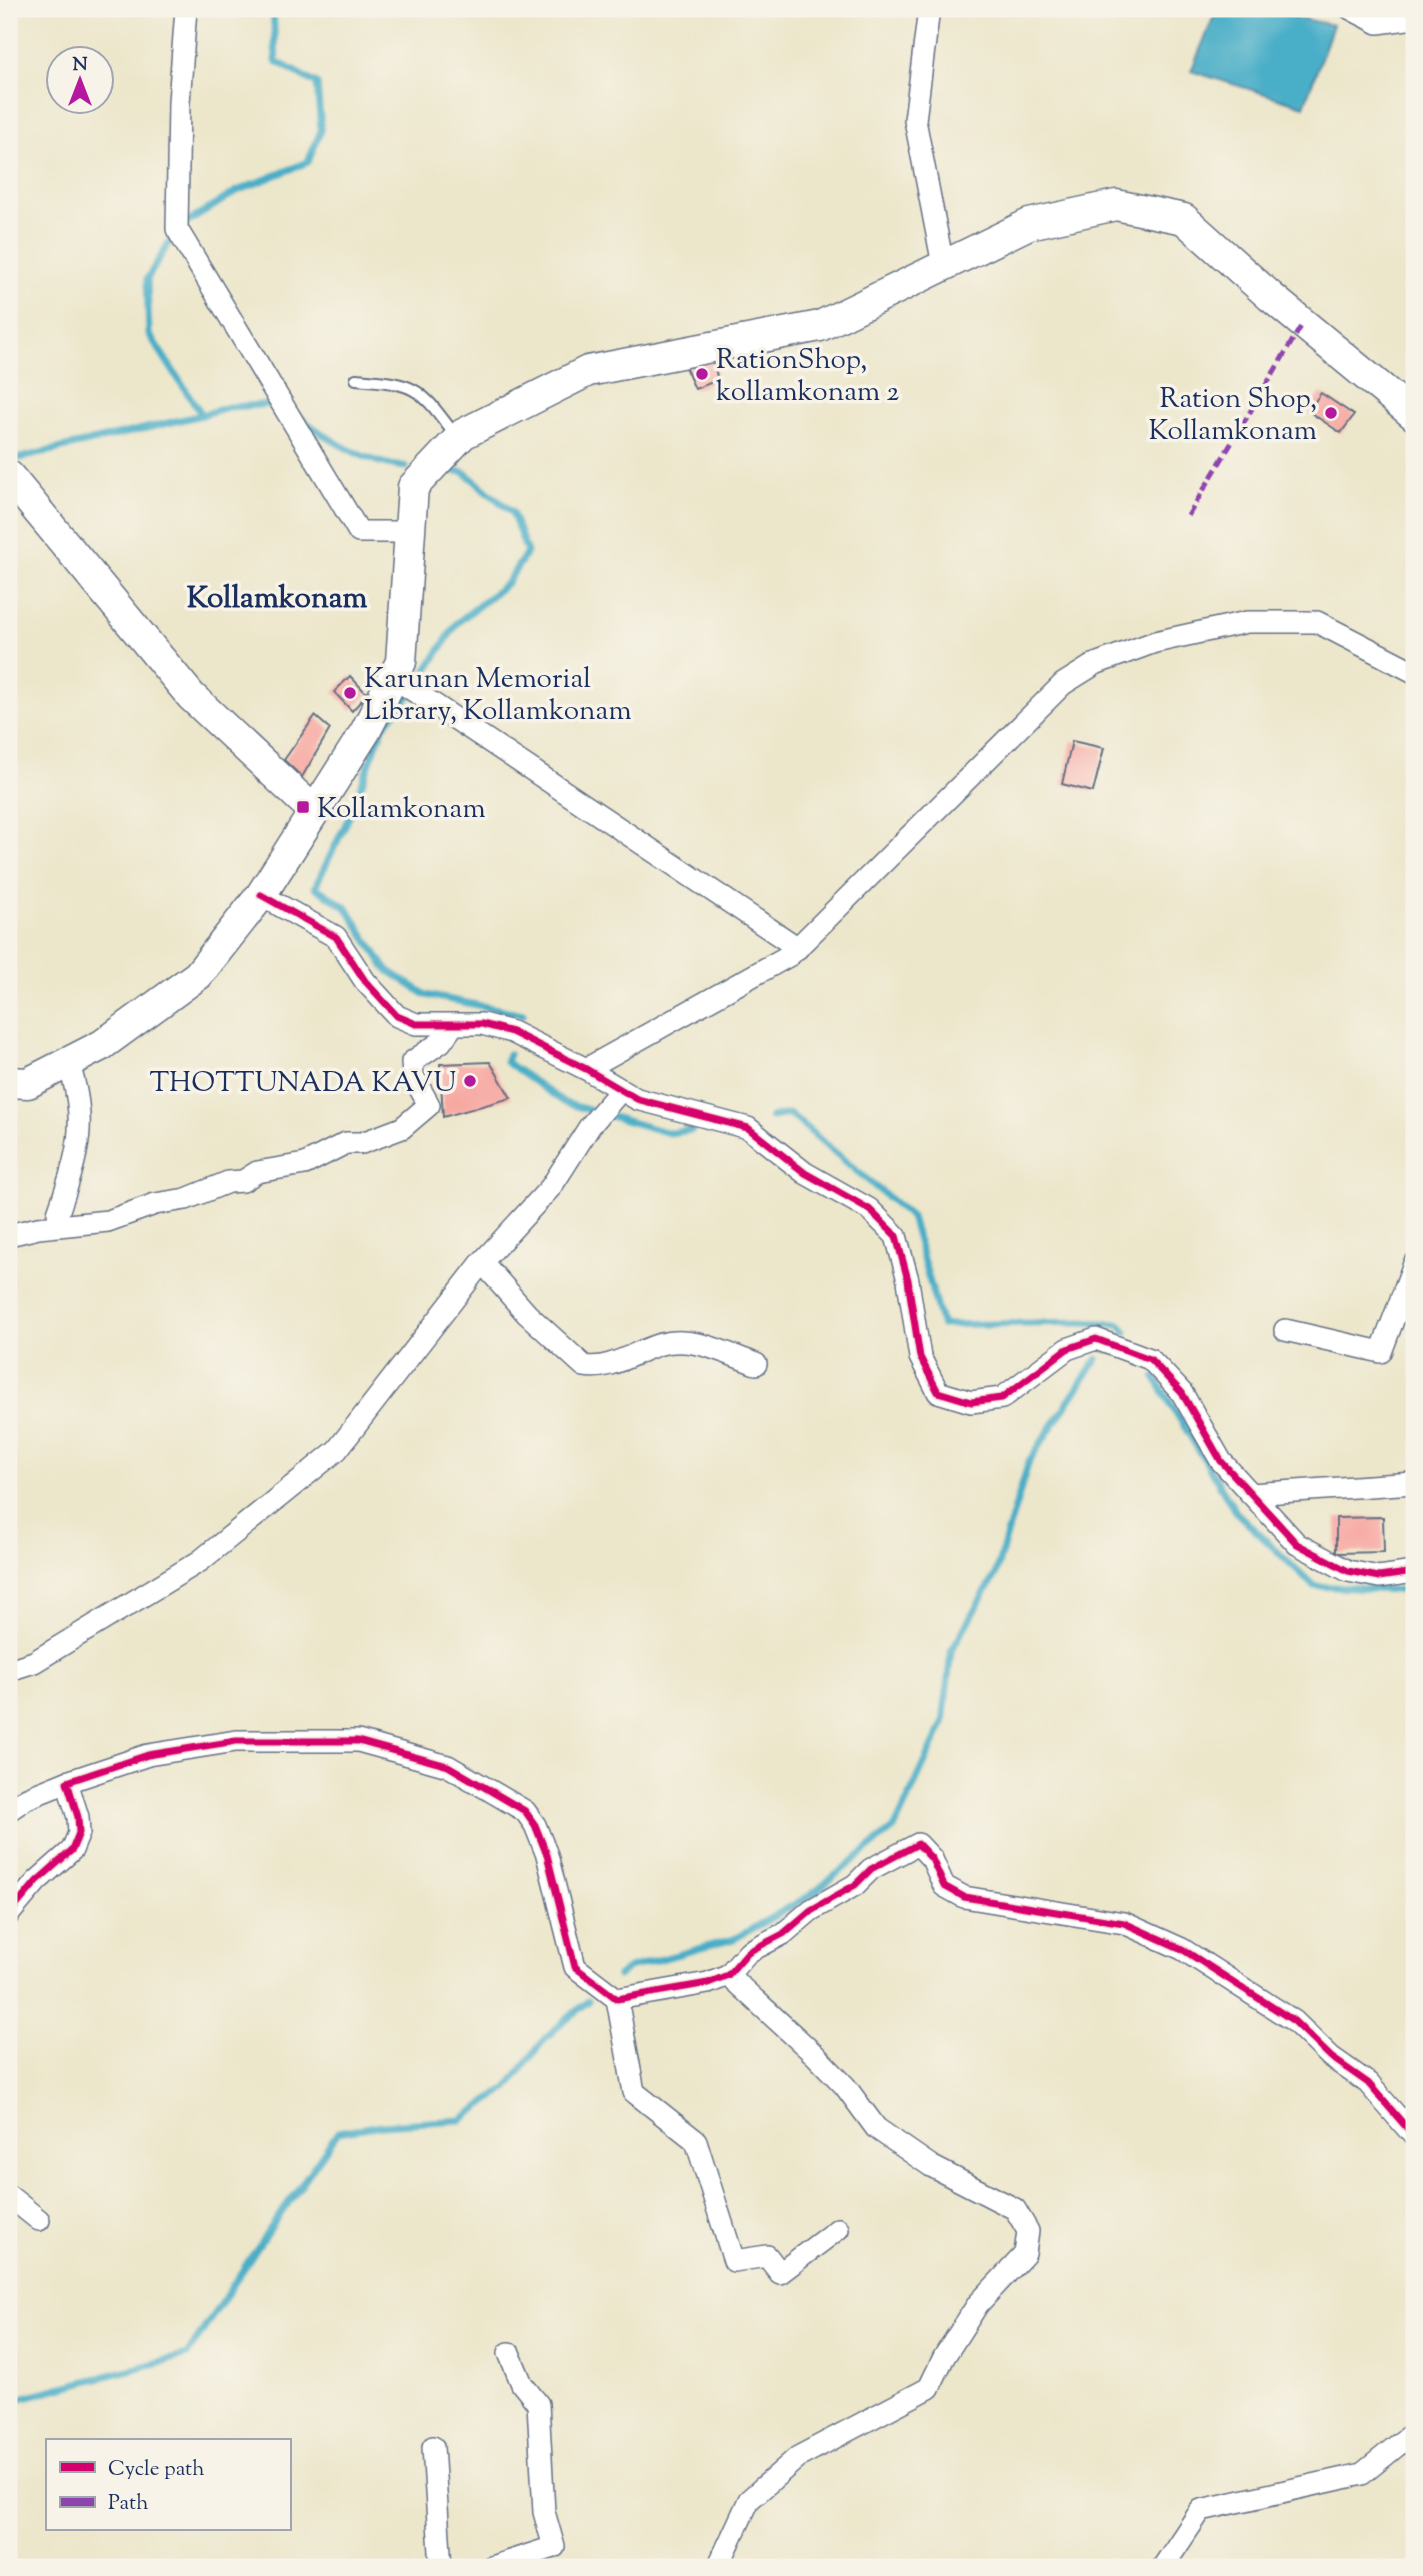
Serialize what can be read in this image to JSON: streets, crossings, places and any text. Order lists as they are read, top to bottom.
{
  "districts": ["Kollamkonam"],
  "places": {
    "other": [
      "RationShop, kollamkonam 2",
      "Ration Shop, Kollamkonam",
      "Karunan Memorial Library, Kollamkonam",
      "THOTTUNADA KAVU"
    ],
    "transit": ["Kollamkonam"]
  },
  "legend": ["Cycle path", "Path"],
  "north": "top"
}
